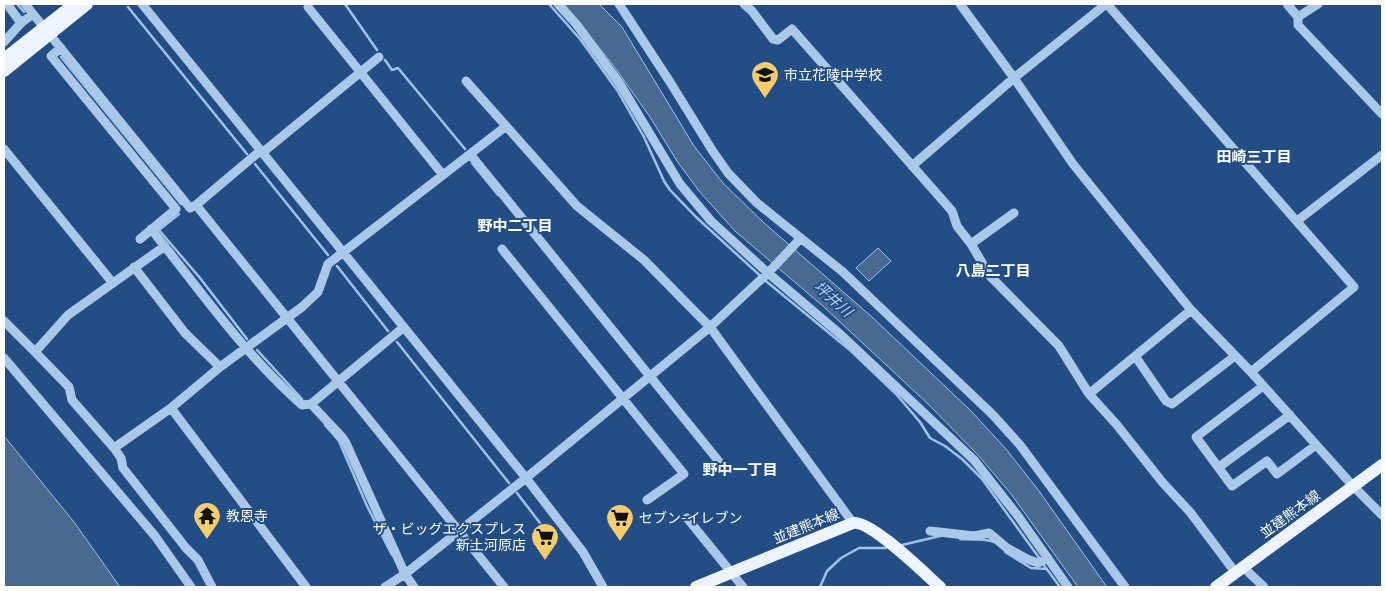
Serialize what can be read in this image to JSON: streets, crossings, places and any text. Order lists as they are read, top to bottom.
{
  "streets": {
    "main road": ["並建熊本線"]
  },
  "districts": [
    "田崎三丁目",
    "野中二丁目",
    "八島二丁目",
    "野中一丁目"
  ],
  "water": ["坪井川"],
  "places": {
    "school or university": ["市立花陵中学校"],
    "temple": ["教恩寺"],
    "supermarket": ["セブン-イレブン", "ザ・ビッグエクスプレス 新土河原店"]
  }
}
